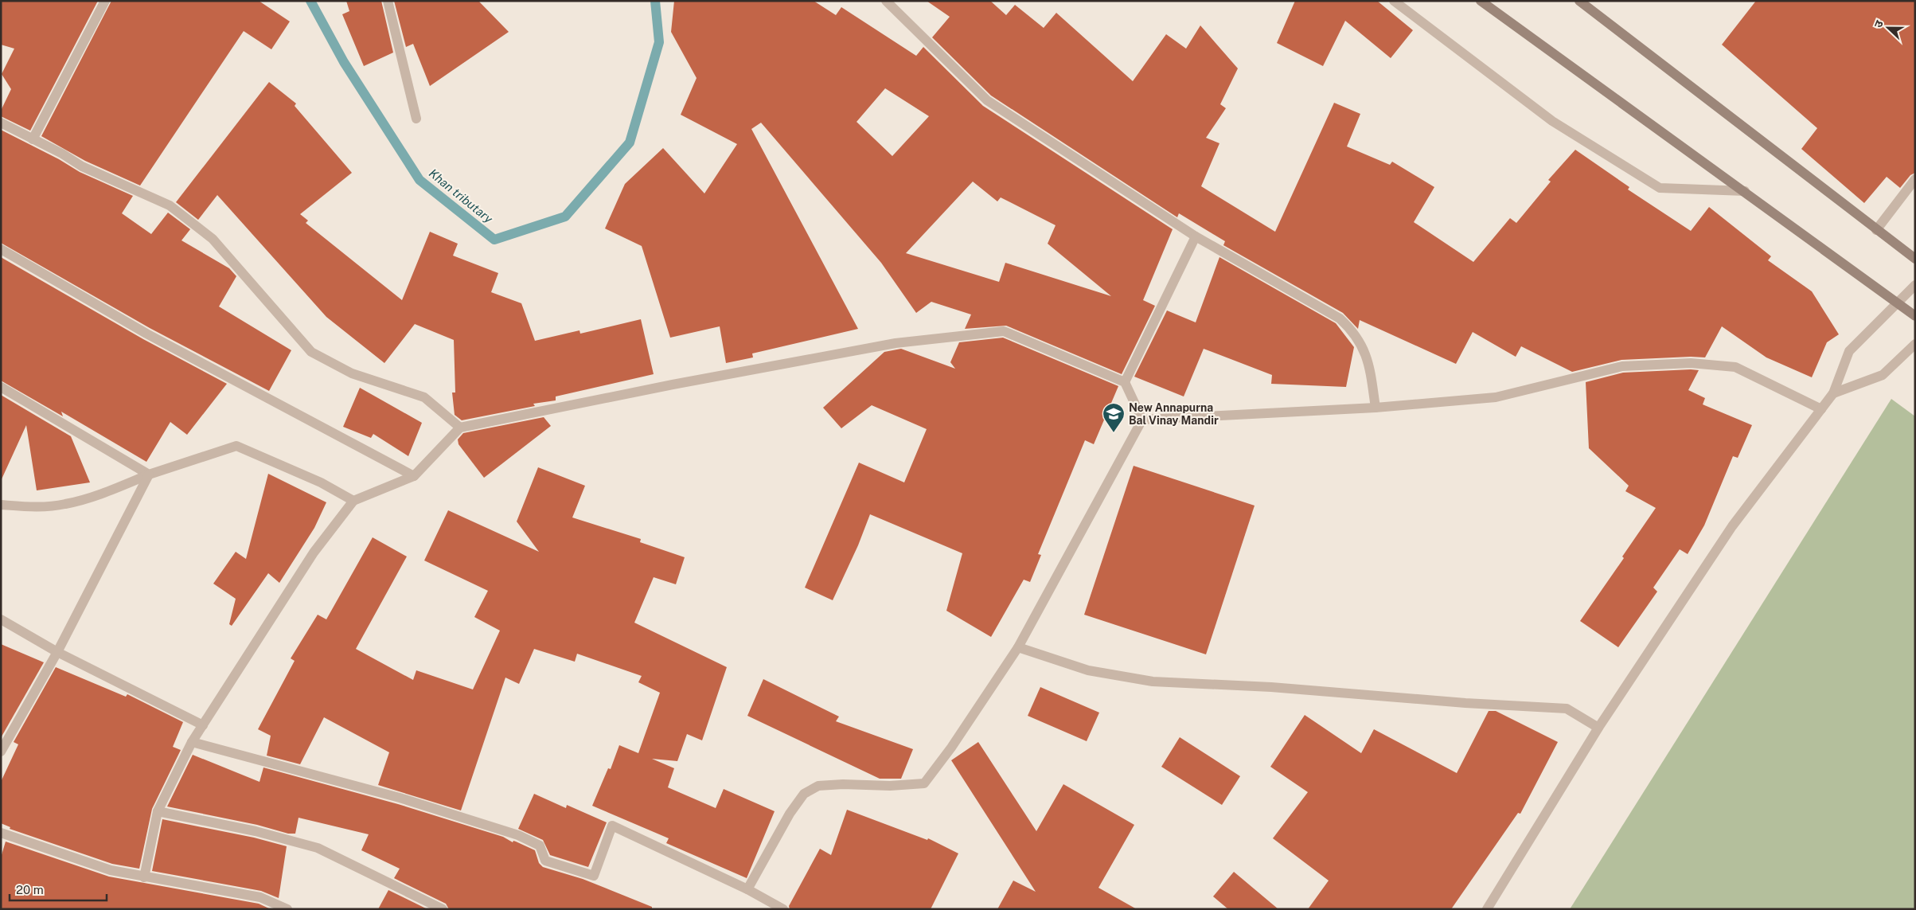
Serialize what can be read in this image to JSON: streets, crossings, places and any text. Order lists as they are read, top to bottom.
{
  "water": ["Khan tributary"],
  "places": {
    "school or university": ["New Annapurna Bal Vinay Mandir"]
  },
  "scale_bar": "20 m",
  "north": "left"
}
